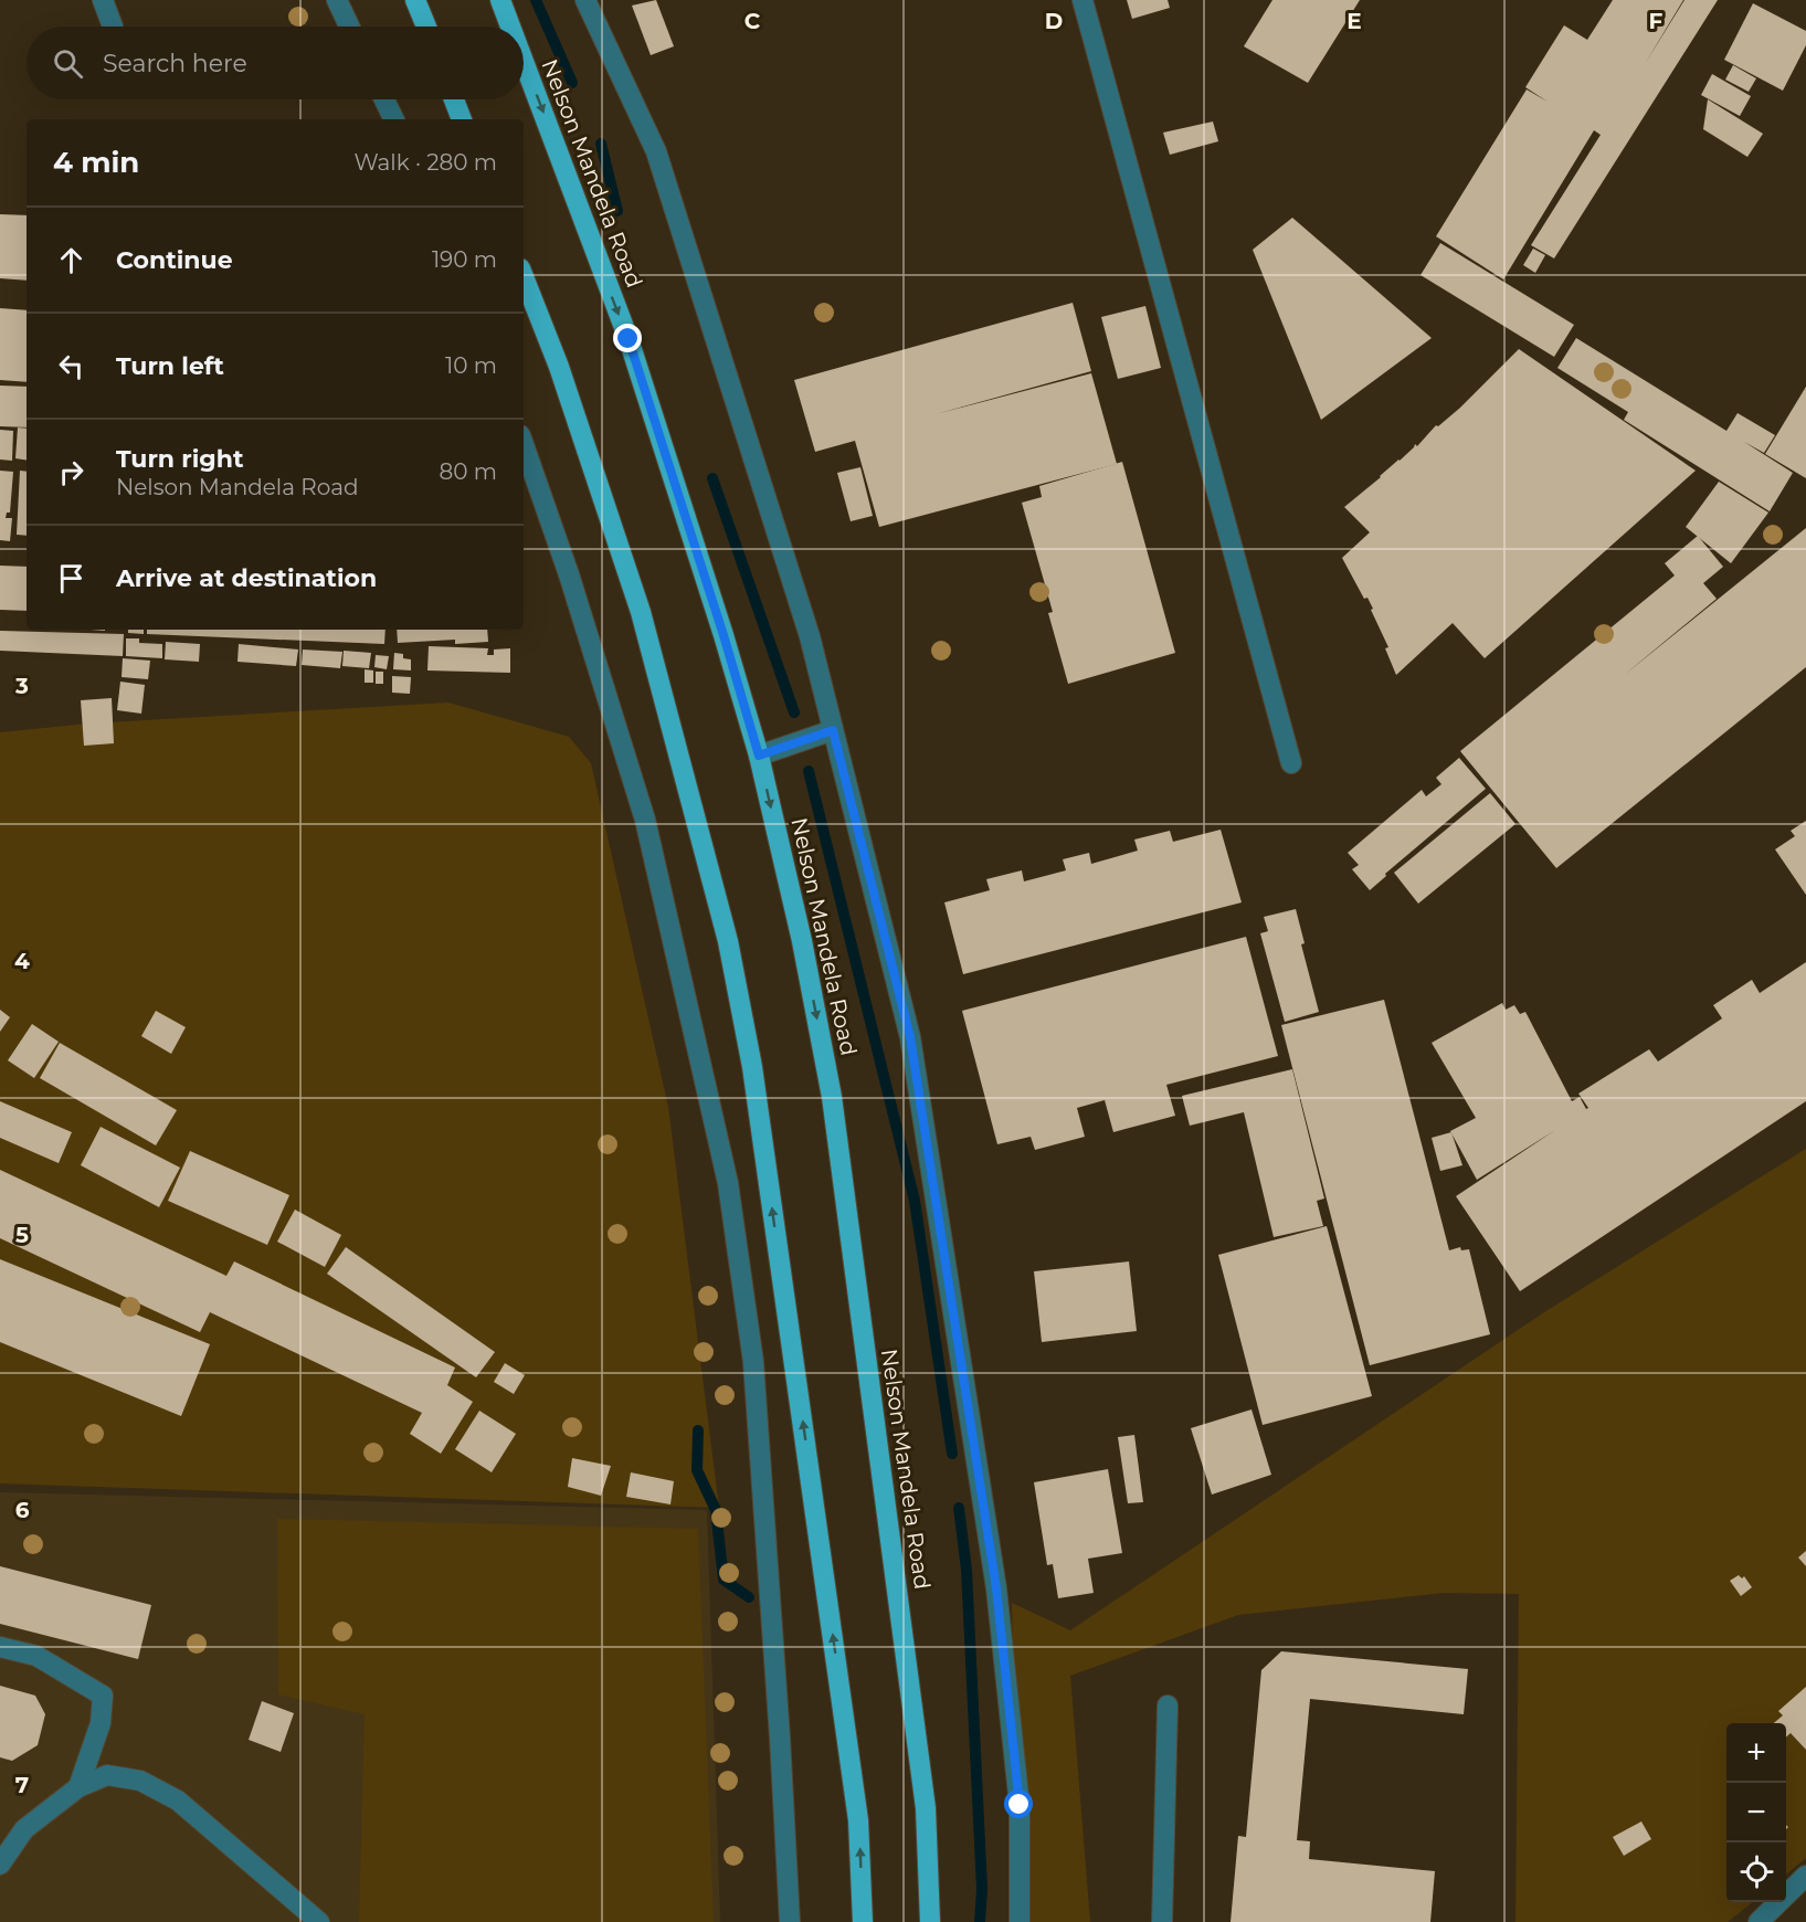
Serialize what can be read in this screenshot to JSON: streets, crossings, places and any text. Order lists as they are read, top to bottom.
{
  "streets": {
    "main road": ["Nelson Mandela Road"]
  },
  "page": {
    "search": "Search here",
    "heading": ["4 min", "Walk · 280 m"],
    "list": [
      ["Continue", "190 m"],
      ["Turn left", "10 m"],
      ["Turn right", "Nelson Mandela Road", "80 m"],
      "Arrive at destination"
    ],
    "map_buttons": ["+", "−"]
  },
  "grid": {
    "columns": [
      "C",
      "D",
      "E",
      "F"
    ],
    "rows": [
      "3",
      "4",
      "5",
      "6",
      "7"
    ]
  }
}
